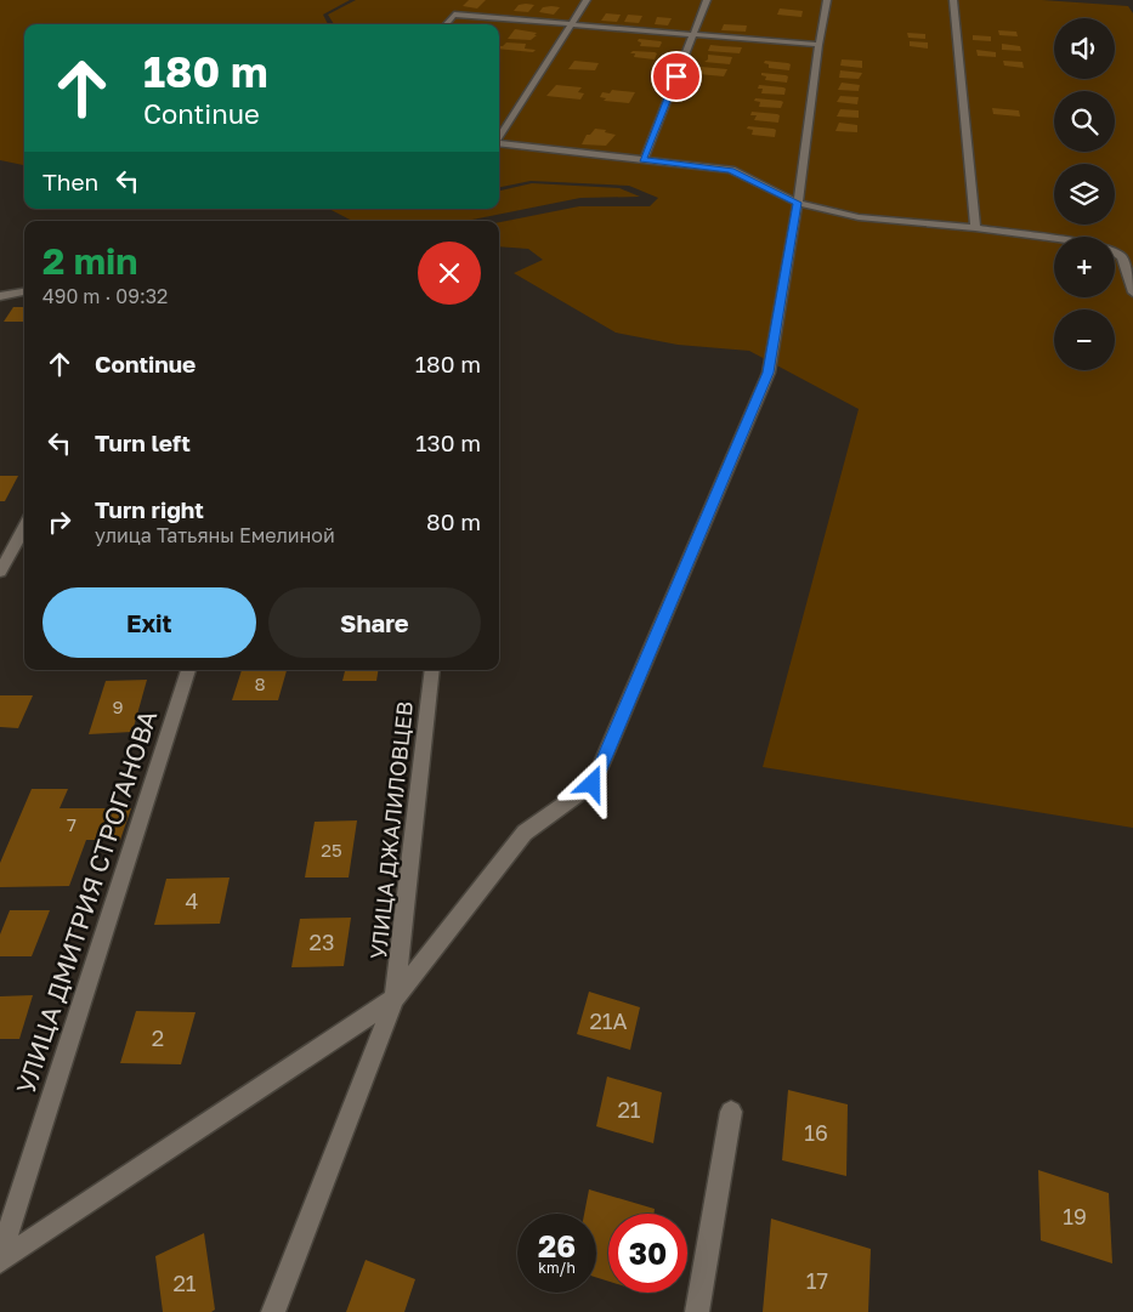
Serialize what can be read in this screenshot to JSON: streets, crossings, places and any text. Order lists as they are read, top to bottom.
{
  "streets": {
    "street": ["УЛИЦА ДЖАЛИЛОВЦЕВ", "УЛИЦА ДМИТРИЯ СТРОГАНОВА"]
  },
  "house_numbers": [
    "8",
    "9",
    "7",
    "25",
    "4",
    "23",
    "21А",
    "2",
    "21",
    "16",
    "19",
    "17",
    "21"
  ],
  "page": {
    "map_buttons": ["+", "−"],
    "turn": ["180 m", "Continue"],
    "then": "Then",
    "heading": ["2 min", "490 m · 09:32"],
    "list": [
      {
        "name": "Continue",
        "value": "180 m"
      },
      {
        "name": "Turn left",
        "value": "130 m"
      },
      {
        "name": "Turn right",
        "note": "улица Татьяны Емелиной",
        "value": "80 m"
      }
    ],
    "buttons": ["Exit", "Share"],
    "speed": "26 km/h",
    "limit": "30"
  }
}
